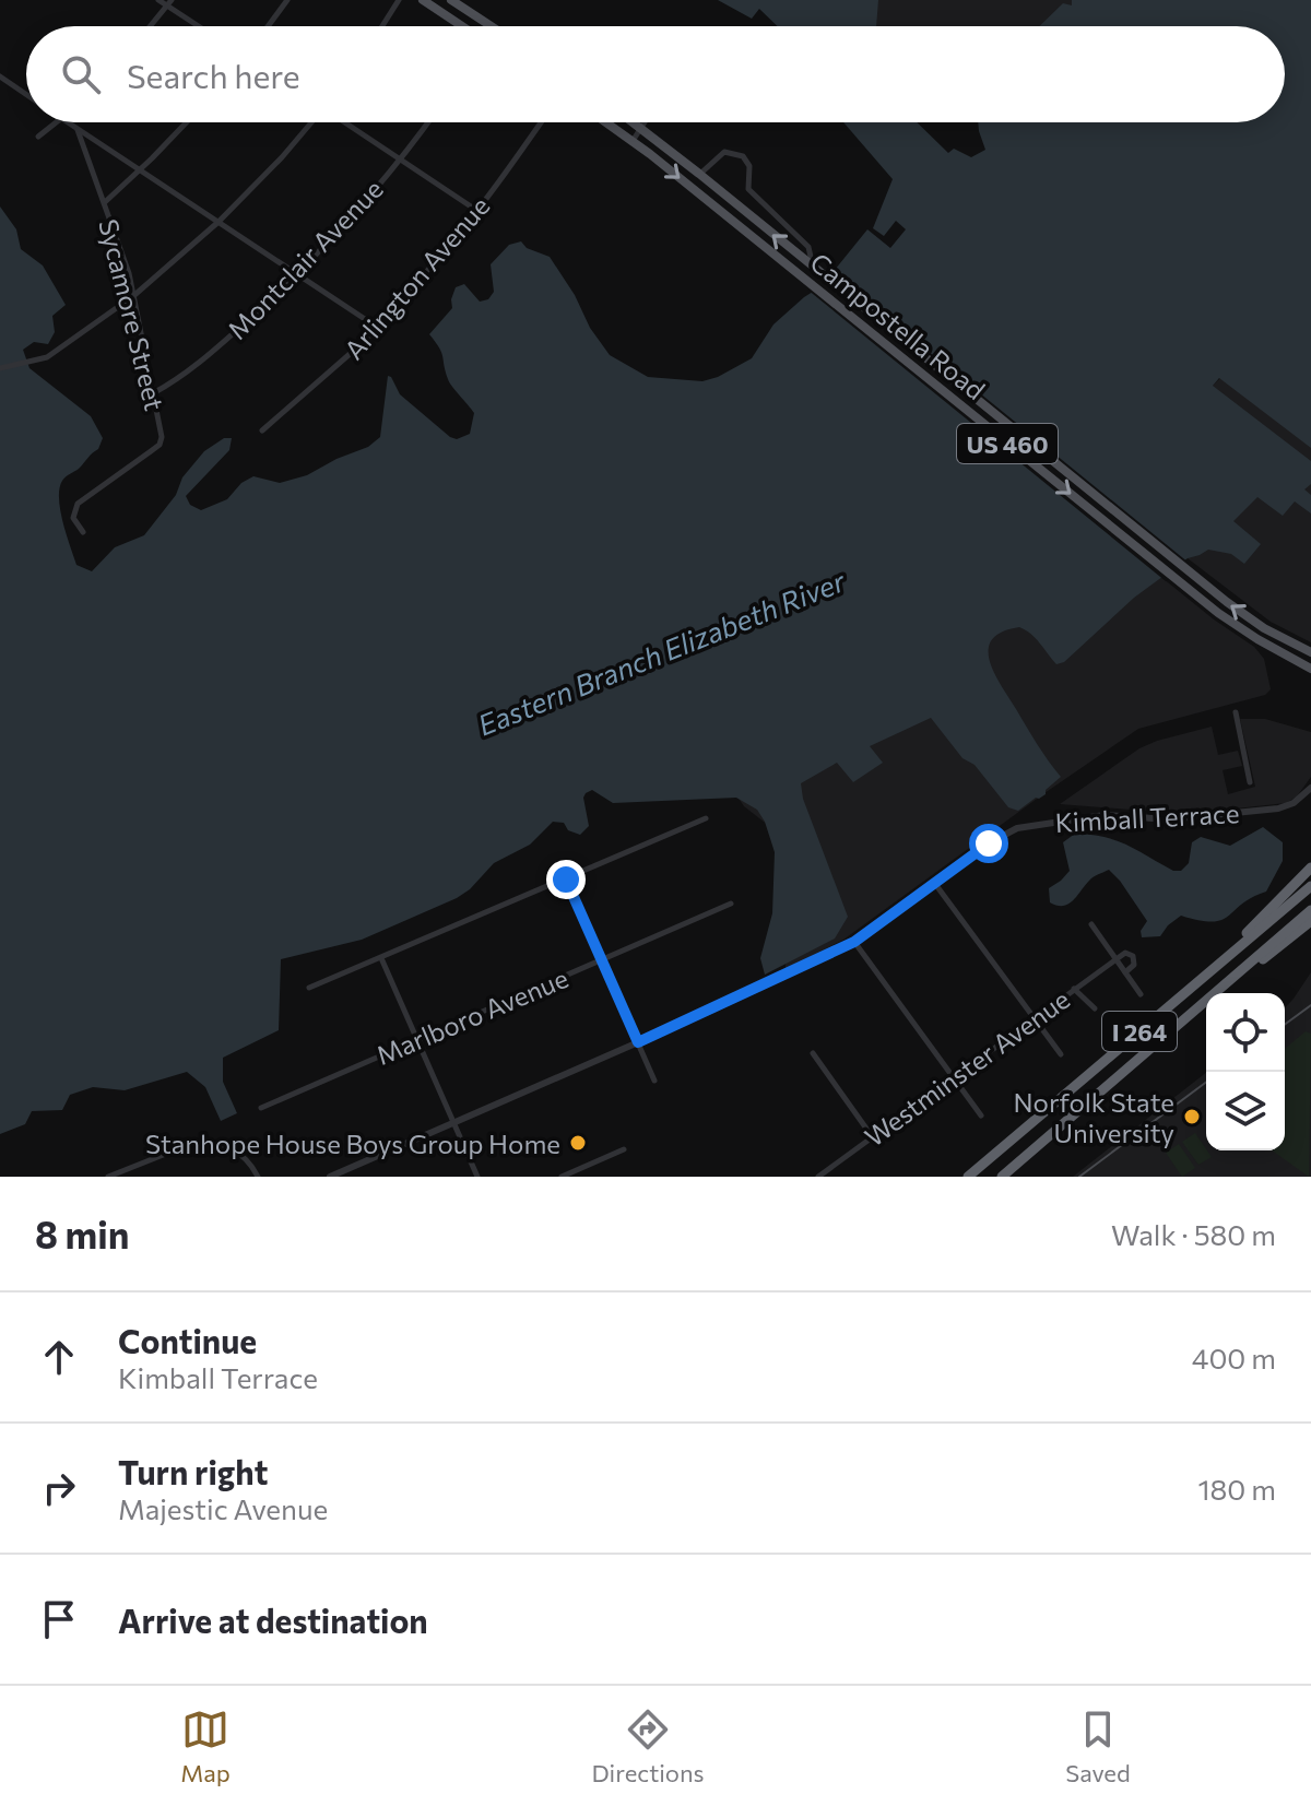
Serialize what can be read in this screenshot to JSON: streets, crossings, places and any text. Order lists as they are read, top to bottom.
{
  "streets": {
    "highway": ["I 264"],
    "main road": ["Campostella Road", "US 460"],
    "street": [
      "Montclair Avenue",
      "Arlington Avenue",
      "Sycamore Street",
      "Kimball Terrace",
      "Marlboro Avenue",
      "Westminster Avenue"
    ]
  },
  "crossings": [
    ["Montclair Avenue", "Sycamore Street"]
  ],
  "water": ["Eastern Branch Elizabeth River"],
  "places": ["Norfolk State University", "Stanhope House Boys Group Home"],
  "page": {
    "search": "Search here",
    "heading": ["8 min", "Walk · 580 m"],
    "list": [
      ["Continue", "Kimball Terrace", "400 m"],
      ["Turn right", "Majestic Avenue", "180 m"],
      "Arrive at destination"
    ],
    "nav": ["Map", "Directions", "Saved"]
  }
}
